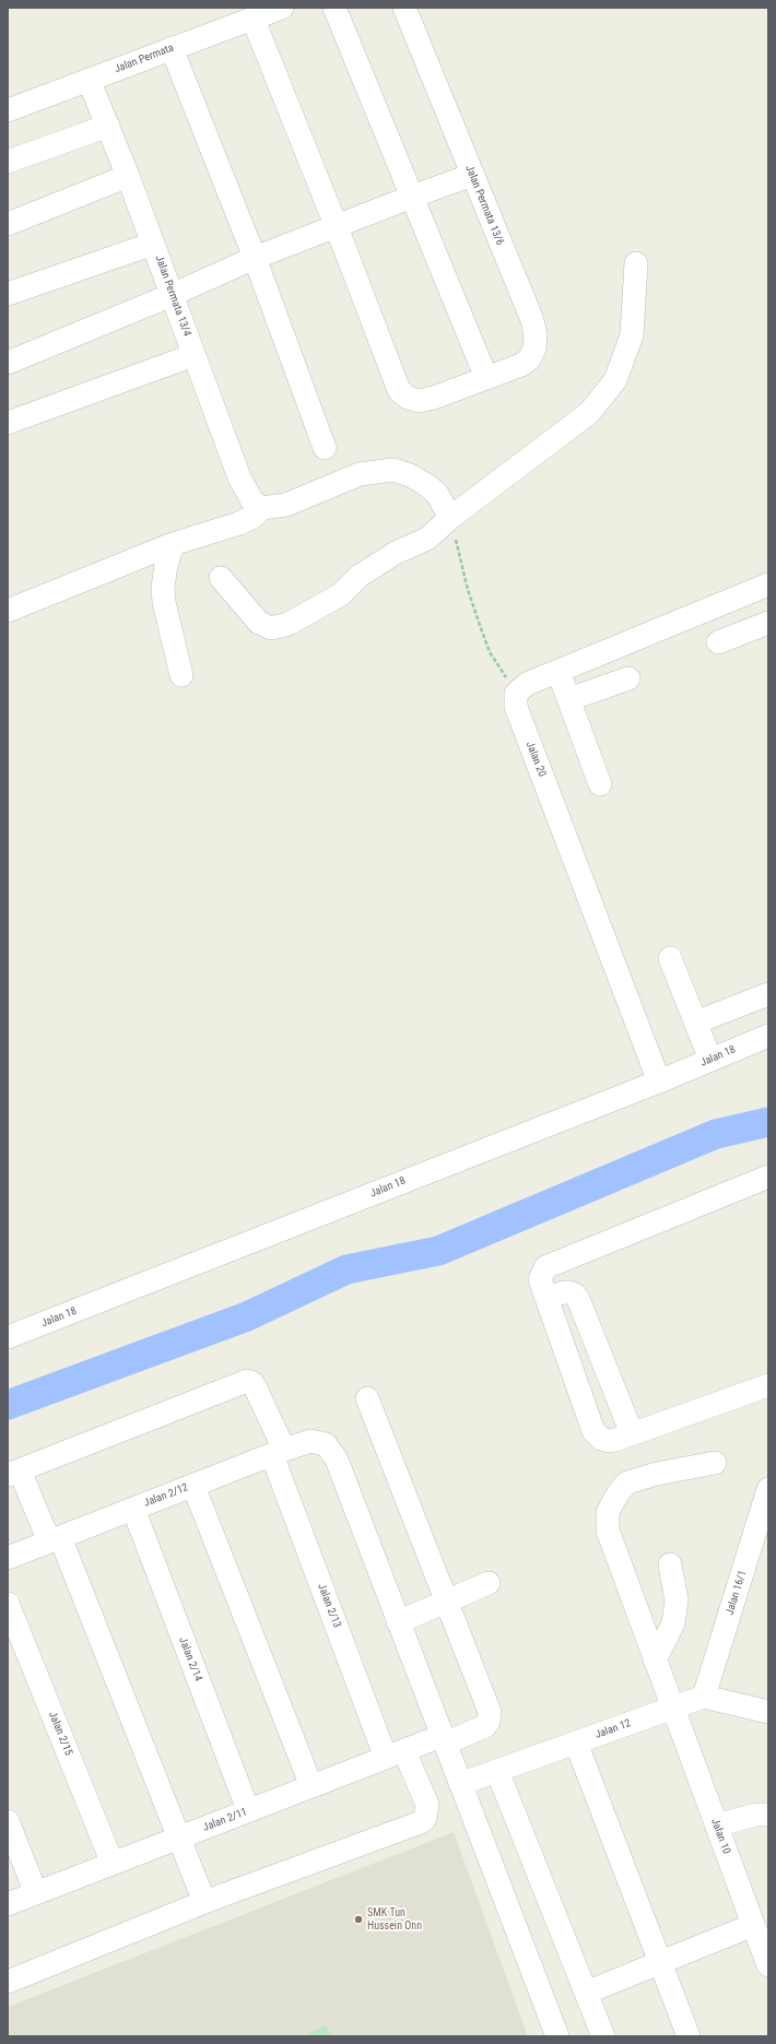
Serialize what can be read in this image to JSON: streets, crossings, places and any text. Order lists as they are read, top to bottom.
{
  "streets": {
    "street": [
      "Jalan Permata",
      "Jalan Permata 13/6",
      "Jalan Permata 13/4",
      "Jalan 20",
      "Jalan 18",
      "Jalan 2/12",
      "Jalan 16/1",
      "Jalan 2/13",
      "Jalan 2/14",
      "Jalan 12",
      "Jalan 2/15",
      "Jalan 2/11",
      "Jalan 10"
    ]
  },
  "crossings": [
    ["Jalan Permata", "Jalan Permata 13/6"],
    ["Jalan Permata", "Jalan Permata 13/4"],
    ["Jalan 20", "Jalan 18"],
    ["Jalan 2/12", "Jalan 2/13"],
    ["Jalan 2/12", "Jalan 2/14"],
    ["Jalan 16/1", "Jalan 12"],
    ["Jalan 2/13", "Jalan 2/11"],
    ["Jalan 2/14", "Jalan 2/11"],
    ["Jalan 12", "Jalan 10"],
    ["Jalan 2/15", "Jalan 2/11"]
  ],
  "places": ["SMK Tun Hussein Onn"]
}
